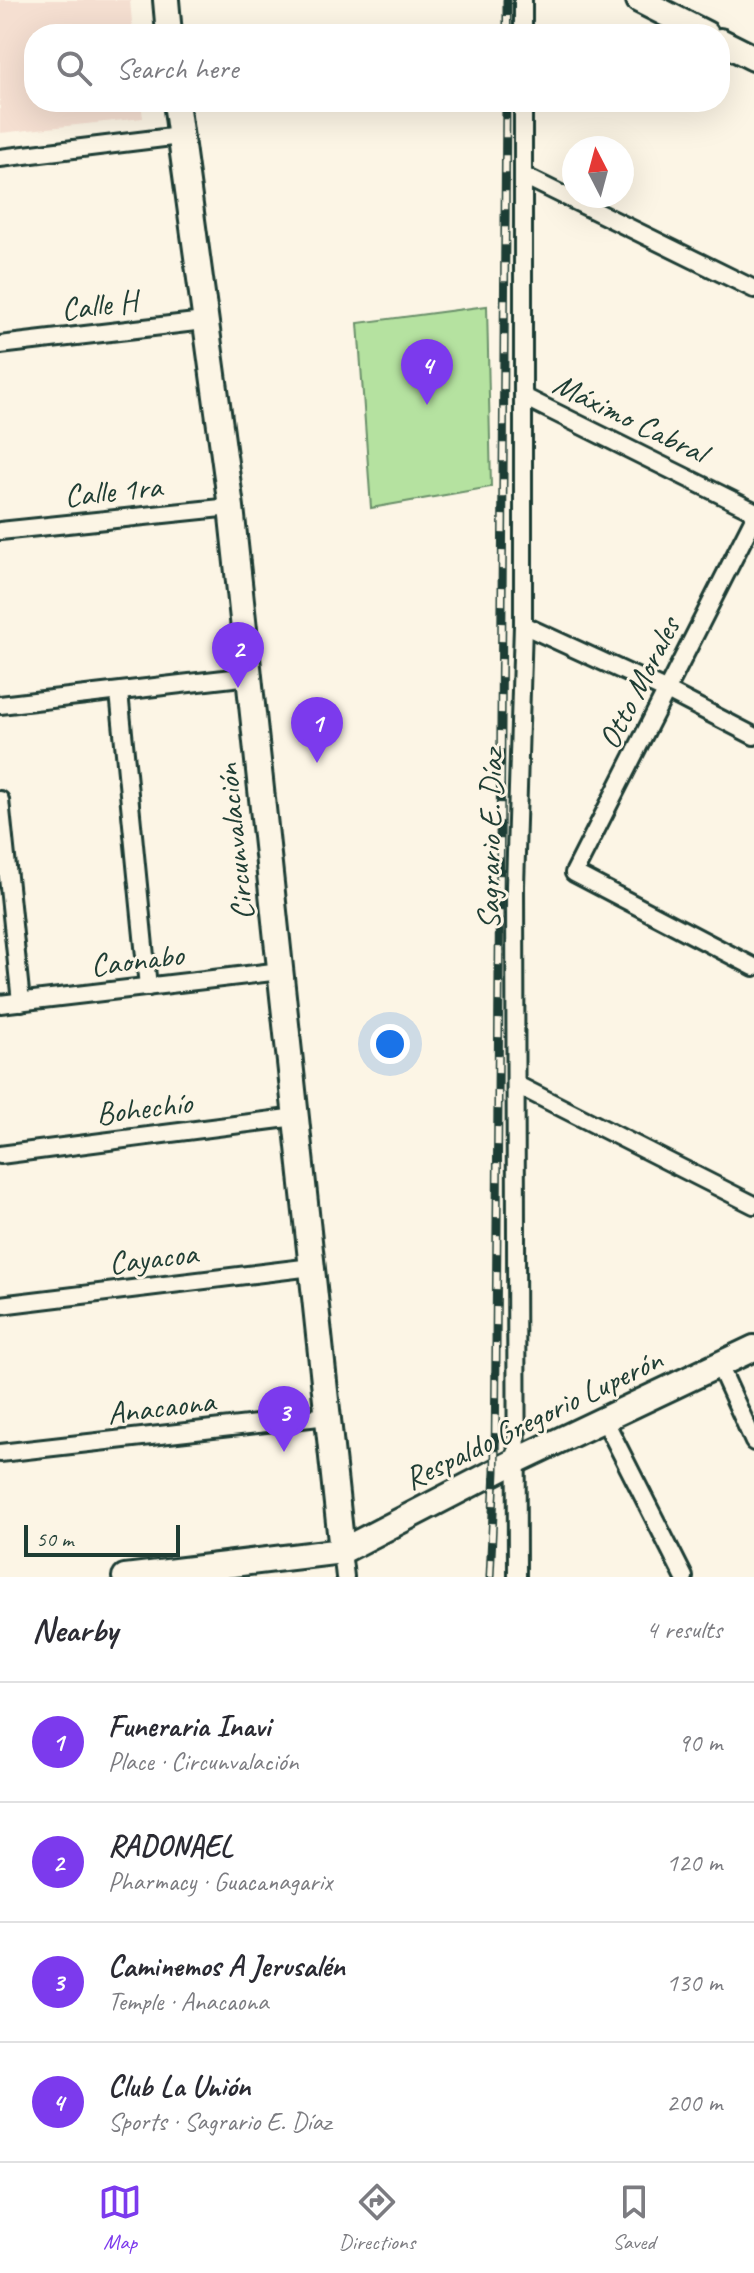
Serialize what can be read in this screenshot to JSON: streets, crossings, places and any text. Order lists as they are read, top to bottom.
{
  "streets": {
    "street": [
      "Calle H",
      "Máximo Cabral",
      "Calle 1ra",
      "Otto Morales",
      "Sagrario E. Díaz",
      "Circunvalación",
      "Caonabo",
      "Bohechío",
      "Cayacoa",
      "Anacaona",
      "Respaldo Gregorio Luperón"
    ]
  },
  "crossings": [
    ["Calle H", "Circunvalación"],
    ["Máximo Cabral", "Sagrario E. Díaz"],
    ["Calle 1ra", "Circunvalación"],
    ["Sagrario E. Díaz", "Respaldo Gregorio Luperón"],
    ["Circunvalación", "Caonabo"],
    ["Circunvalación", "Bohechío"],
    ["Circunvalación", "Cayacoa"],
    ["Circunvalación", "Anacaona"],
    ["Circunvalación", "Respaldo Gregorio Luperón"]
  ],
  "scale_bar": "50 m",
  "north": "top",
  "page": {
    "search": "Search here",
    "pins": [
      "4",
      "2",
      "1",
      "3"
    ],
    "scale": "50 m",
    "heading": ["Nearby", "4 results"],
    "list": [
      {
        "mark": "1",
        "name": "Funeraria Inavi",
        "note": "Place · Circunvalación",
        "value": "90 m"
      },
      {
        "mark": "2",
        "name": "RADONAEL",
        "note": "Pharmacy · Guacanagarix",
        "value": "120 m"
      },
      {
        "mark": "3",
        "name": "Caminemos A Jerusalén",
        "note": "Temple · Anacaona",
        "value": "130 m"
      },
      {
        "mark": "4",
        "name": "Club La Unión",
        "note": "Sports · Sagrario E. Díaz",
        "value": "200 m"
      }
    ],
    "nav": ["Map", "Directions", "Saved"]
  }
}
